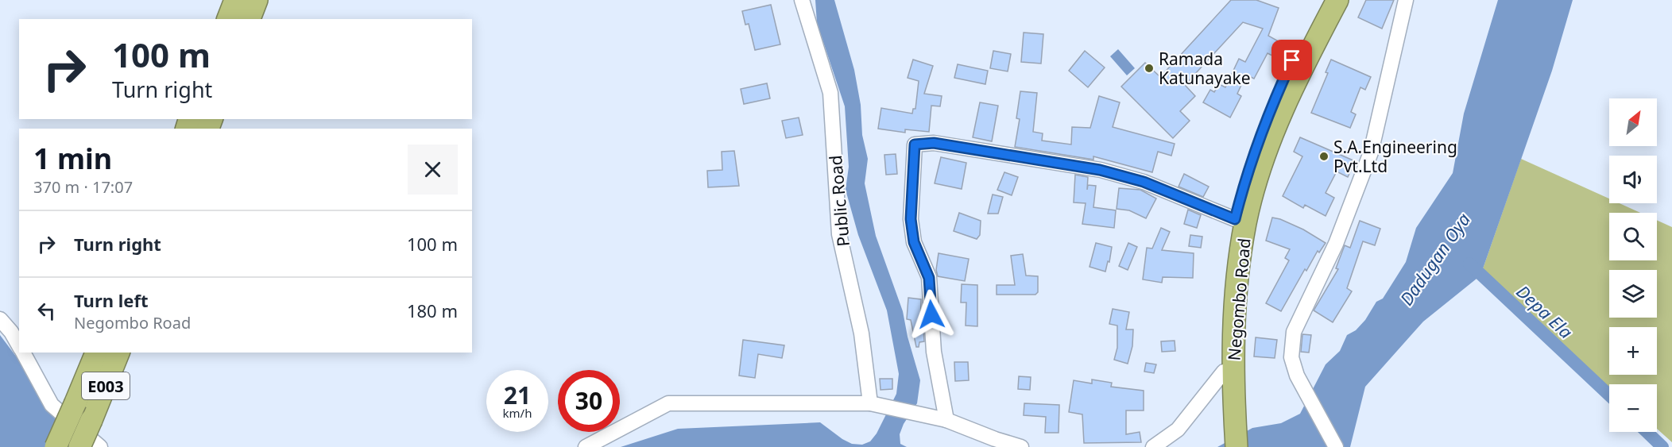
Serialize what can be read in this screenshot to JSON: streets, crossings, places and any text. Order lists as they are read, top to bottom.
{
  "streets": {
    "highway": ["Negombo Road", "E003"],
    "street": ["Public Road"]
  },
  "water": ["Dadugan Oya", "Depa Ela"],
  "places": ["Ramada Katunayake", "S.A.Engineering Pvt.Ltd"],
  "north": "top right",
  "page": {
    "turn": ["100 m", "Turn right"],
    "map_buttons": ["+", "−"],
    "heading": ["1 min", "370 m · 17:07"],
    "list": [
      {
        "name": "Turn right",
        "value": "100 m"
      },
      {
        "name": "Turn left",
        "note": "Negombo Road",
        "value": "180 m"
      }
    ],
    "speed": "21 km/h",
    "limit": "30"
  }
}
